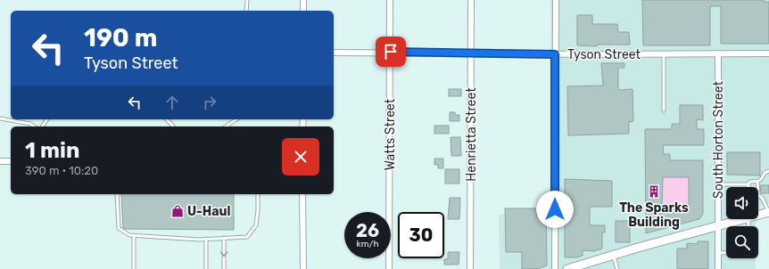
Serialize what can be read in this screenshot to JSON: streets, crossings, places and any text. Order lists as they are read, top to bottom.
{
  "streets": {
    "street": [
      "Tyson Street",
      "Watts Street",
      "Henrietta Street",
      "South Horton Street"
    ]
  },
  "crossings": [
    ["Tyson Street", "Watts Street"],
    ["Tyson Street", "Henrietta Street"],
    ["Tyson Street", "South Horton Street"]
  ],
  "places": {
    "building": ["The Sparks Building"],
    "shop": ["U-Haul"]
  },
  "page": {
    "turn": ["190 m", "Tyson Street"],
    "heading": ["1 min", "390 m · 10:20"],
    "speed": "26 km/h",
    "limit": "30"
  }
}
